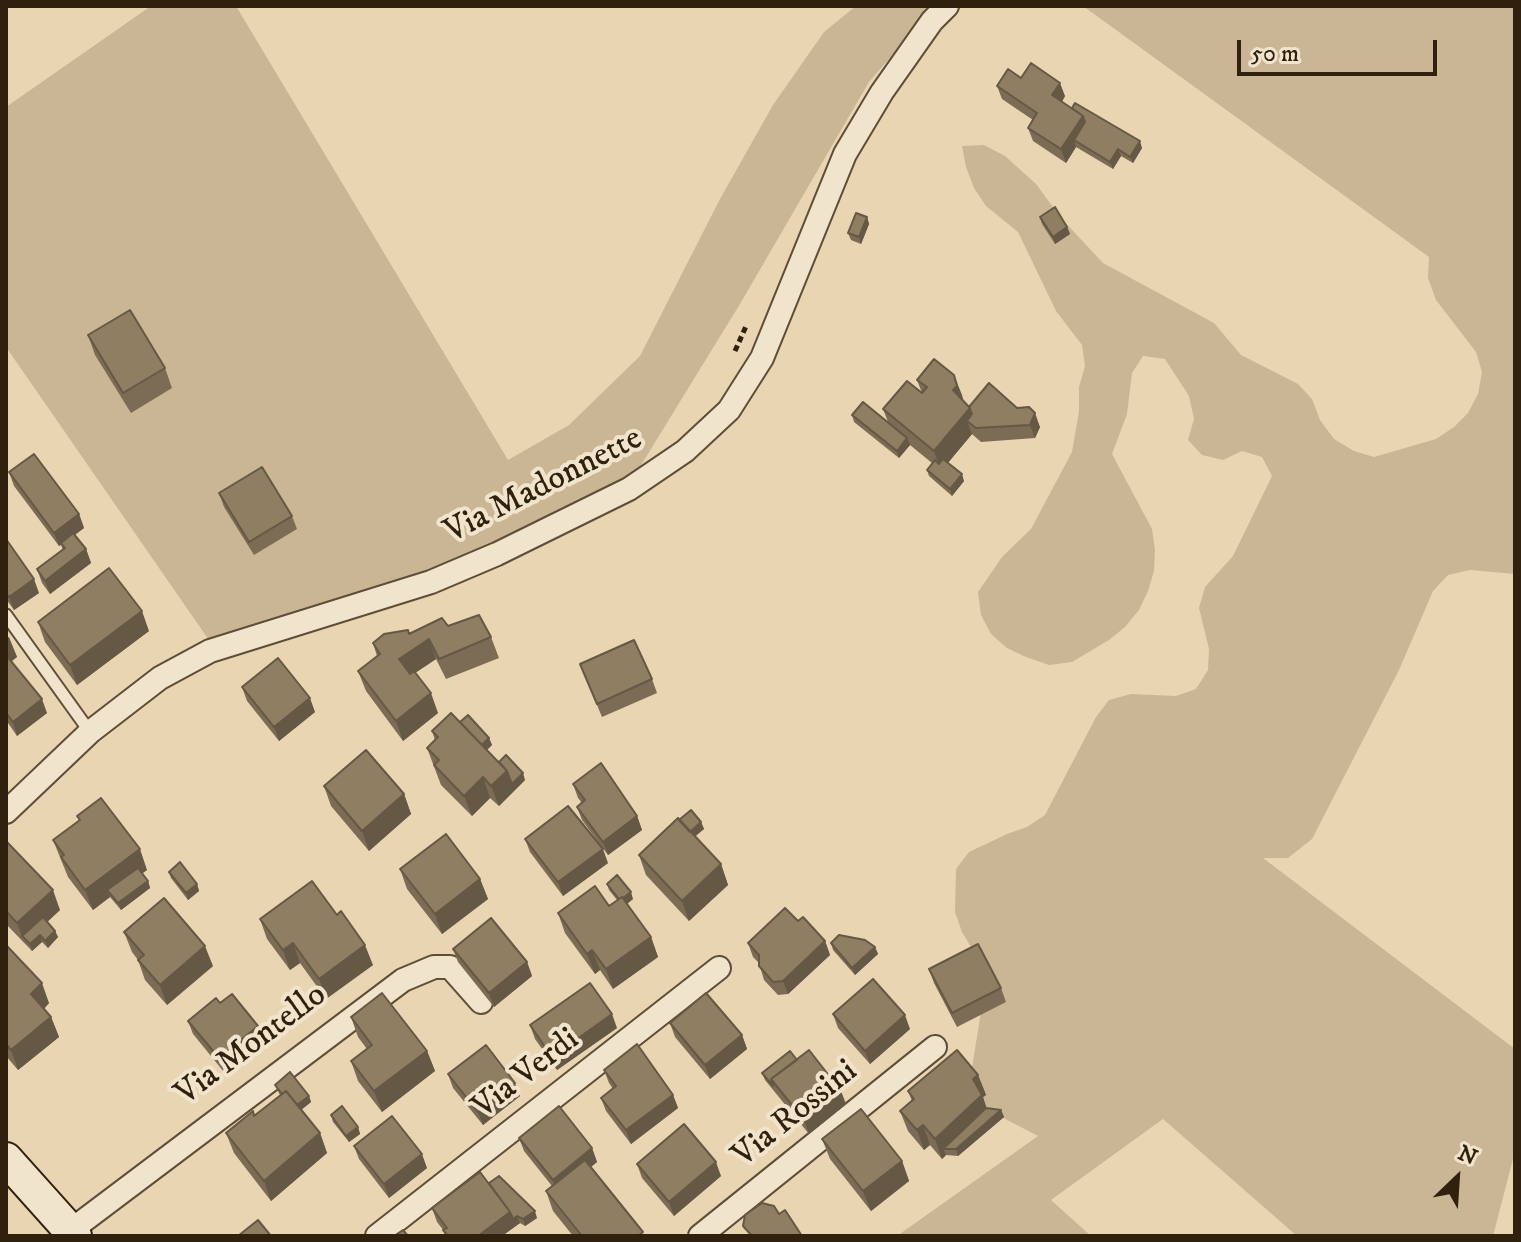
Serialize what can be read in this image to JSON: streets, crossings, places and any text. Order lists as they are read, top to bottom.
{
  "streets": {
    "main road": ["Via Montello"],
    "street": ["Via Madonnette", "Via Verdi", "Via Rossini"]
  },
  "scale_bar": "50 m",
  "north": "top right"
}
